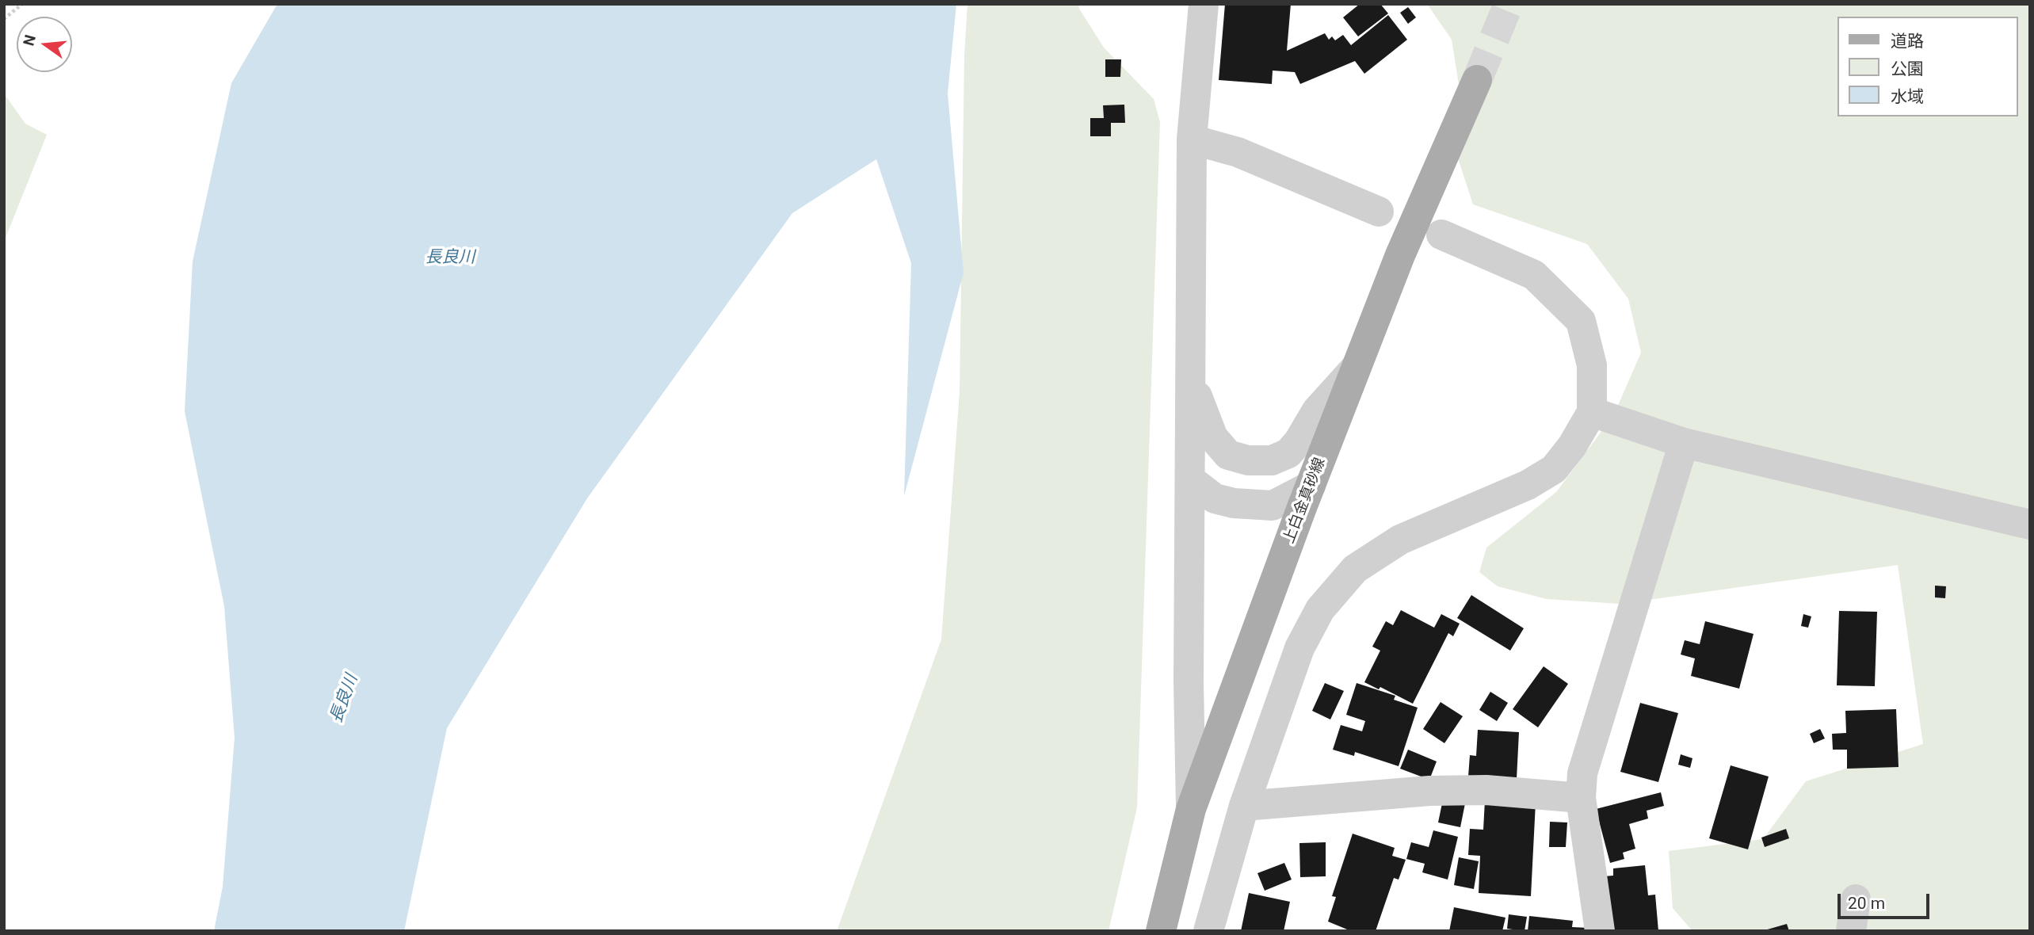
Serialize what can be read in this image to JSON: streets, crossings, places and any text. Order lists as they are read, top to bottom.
{
  "streets": {
    "main road": ["上白金真砂線"]
  },
  "water": ["長良川"],
  "legend": ["道路", "公園", "水域"],
  "scale_bar": "20 m",
  "north": "left"
}
